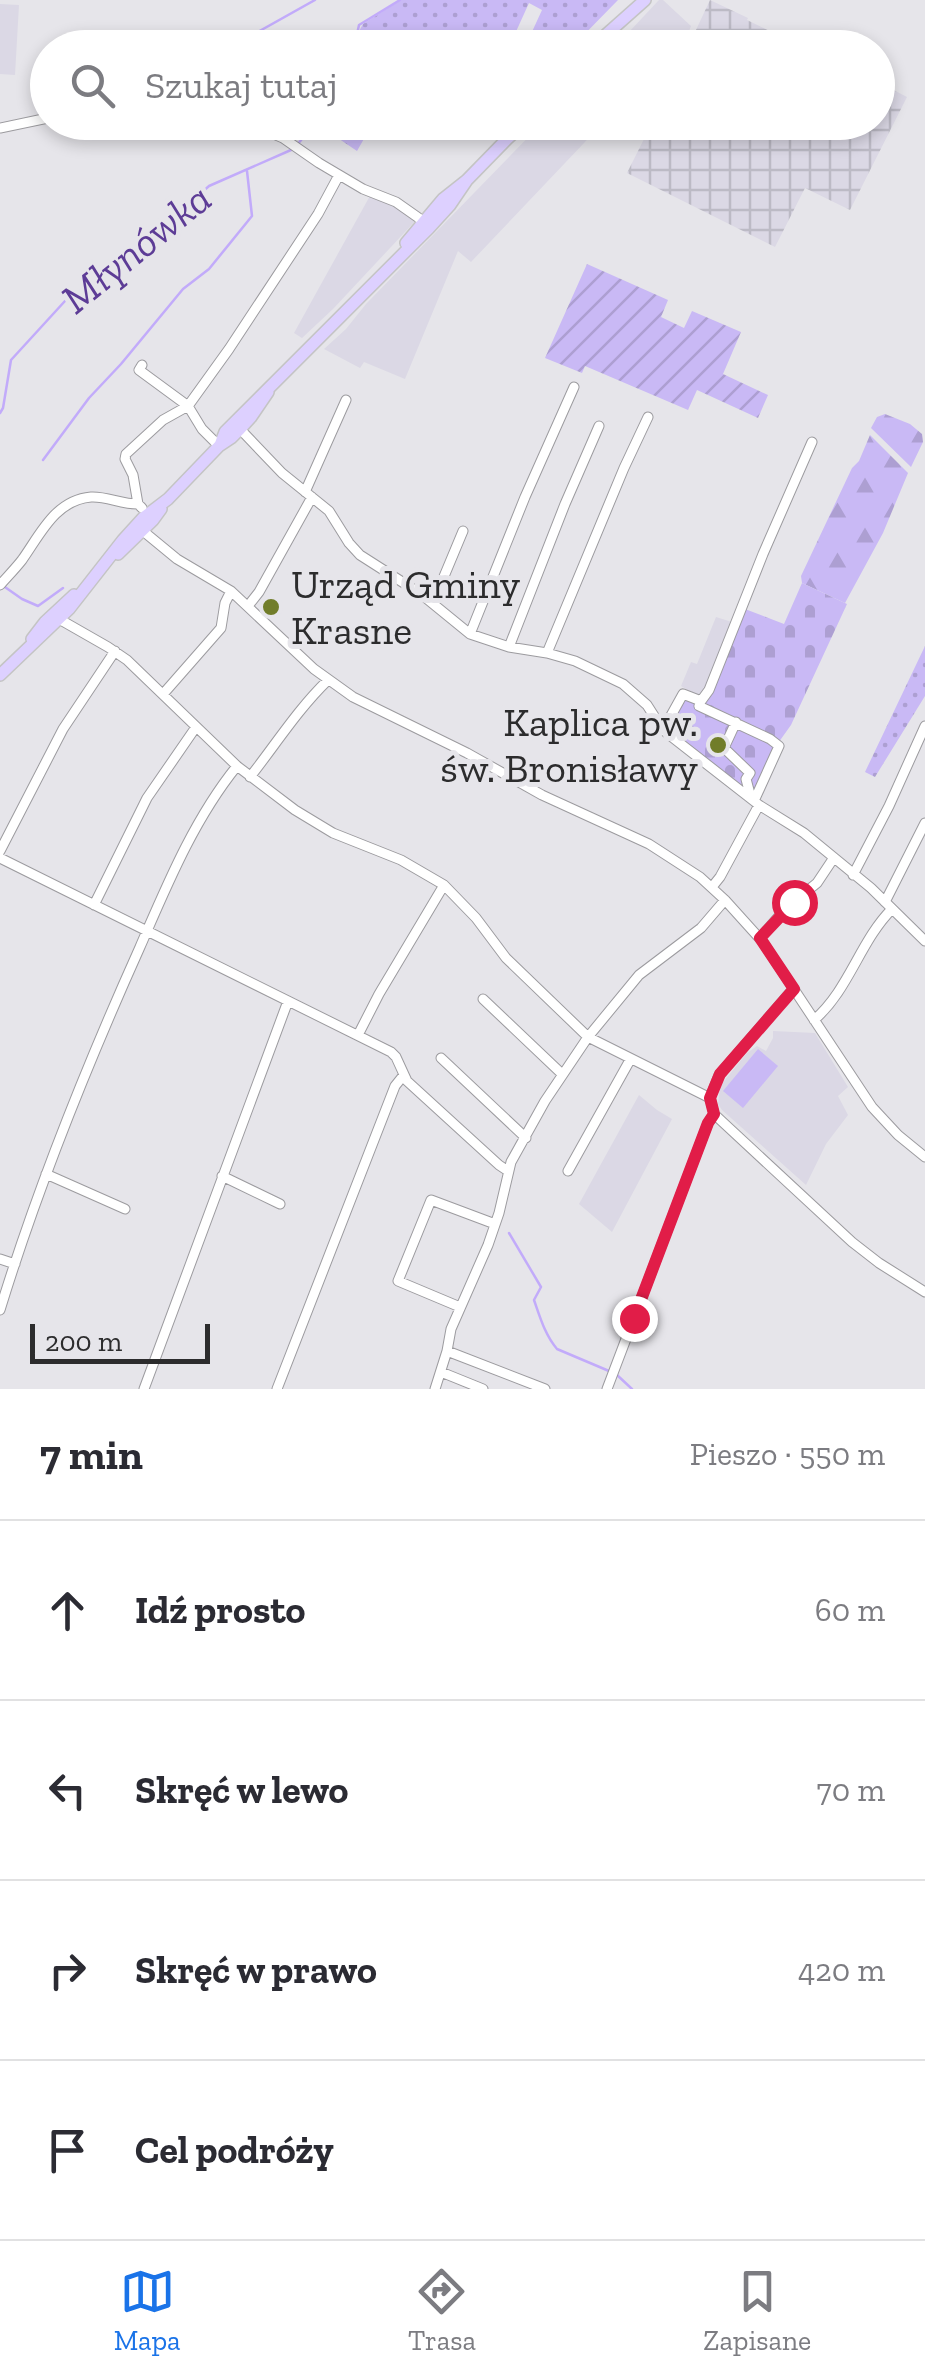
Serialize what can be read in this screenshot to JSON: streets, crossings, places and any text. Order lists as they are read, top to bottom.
{
  "water": ["Młynówka"],
  "places": ["Urząd Gminy Krasne", "Kaplica pw. św. Bronisławy"],
  "scale_bar": "200 m",
  "page": {
    "search": "Szukaj tutaj",
    "scale": "200 m",
    "heading": ["7 min", "Pieszo · 550 m"],
    "list": [
      ["Idź prosto", "60 m"],
      ["Skręć w lewo", "70 m"],
      ["Skręć w prawo", "420 m"],
      "Cel podróży"
    ],
    "nav": ["Mapa", "Trasa", "Zapisane"]
  }
}
